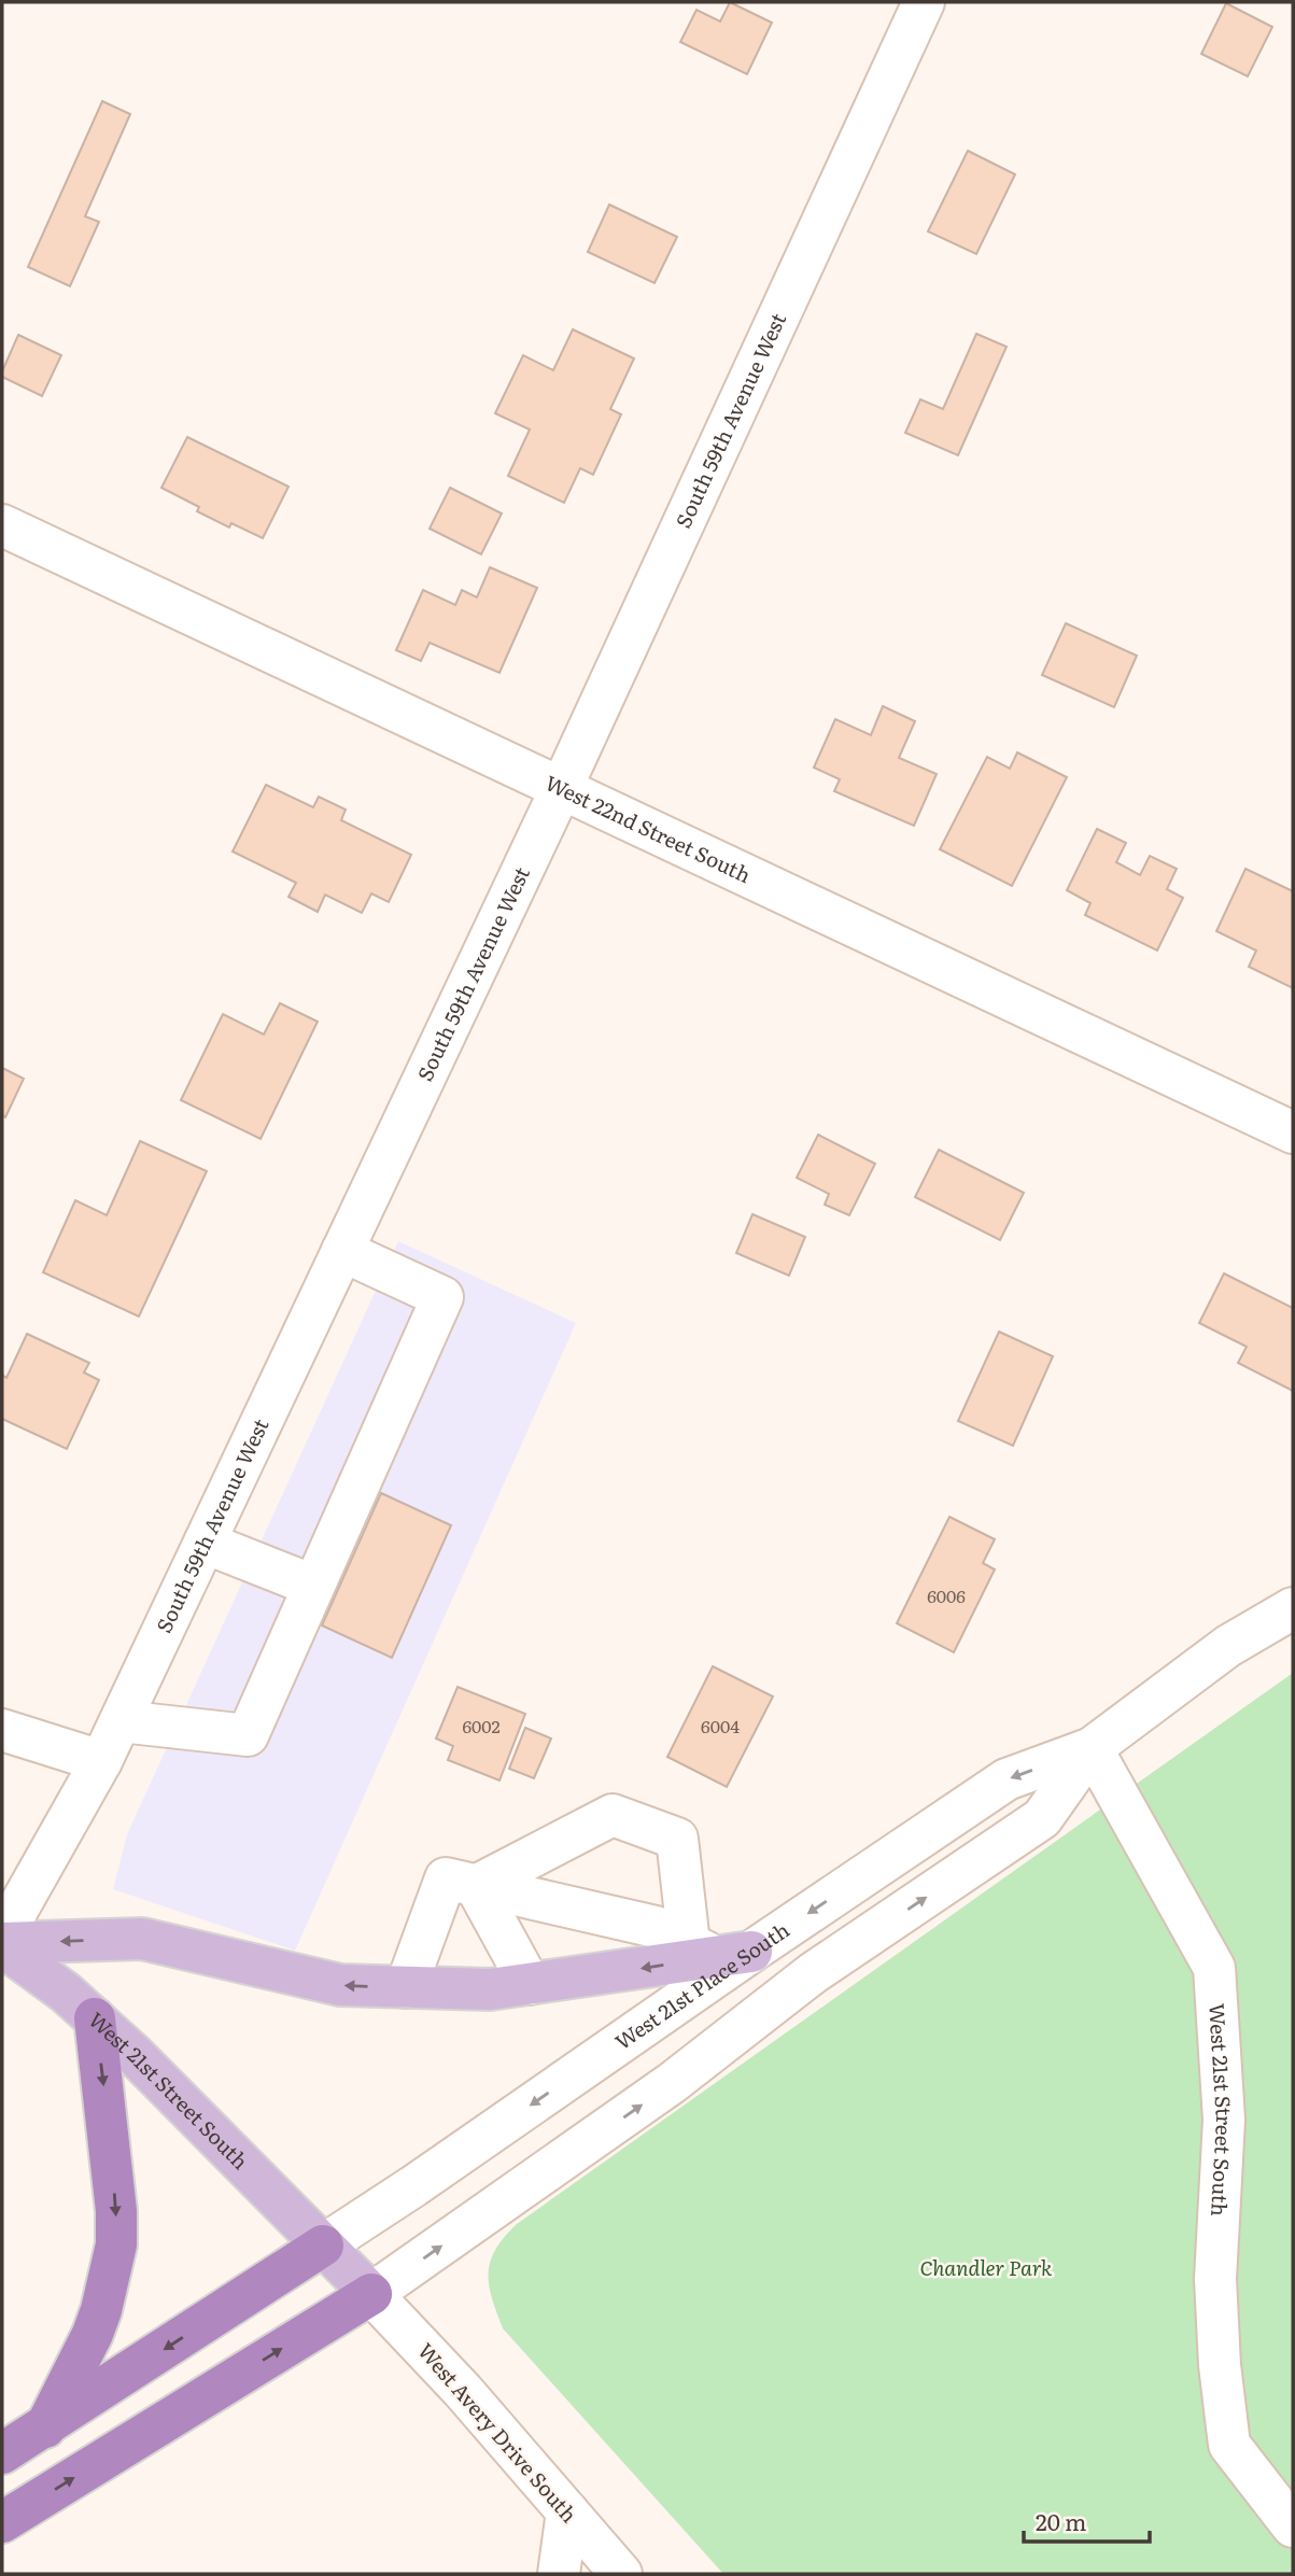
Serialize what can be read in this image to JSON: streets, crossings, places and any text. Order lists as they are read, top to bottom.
{
  "streets": {
    "main road": ["West 21st Street South"],
    "street": [
      "South 59th Avenue West",
      "West 22nd Street South",
      "West 21st Place South",
      "West Avery Drive South"
    ]
  },
  "crossings": [
    ["South 59th Avenue West", "West 22nd Street South"],
    ["West 21st Place South", "West 21st Street South"],
    ["West 21st Place South", "West Avery Drive South"],
    ["West 21st Street South", "West Avery Drive South"]
  ],
  "parks": ["Chandler Park"],
  "house_numbers": ["6006", "6002", "6004"],
  "scale_bar": "20 m"
}
